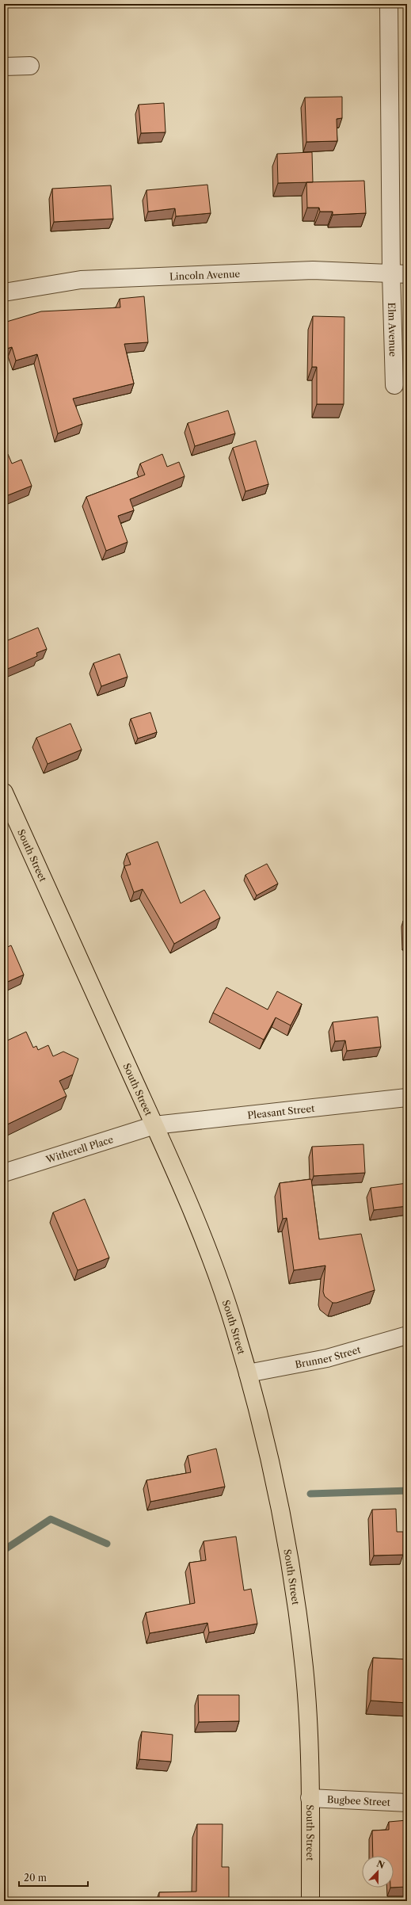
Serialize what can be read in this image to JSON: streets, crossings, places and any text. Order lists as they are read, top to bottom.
{
  "streets": {
    "main road": ["South Street"],
    "street": [
      "Lincoln Avenue",
      "Elm Avenue",
      "Pleasant Street",
      "Witherell Place",
      "Brunner Street",
      "Bugbee Street"
    ]
  },
  "crossings": [
    ["Lincoln Avenue", "Elm Avenue"],
    ["South Street", "Pleasant Street"],
    ["South Street", "Witherell Place"],
    ["South Street", "Brunner Street"],
    ["South Street", "Bugbee Street"],
    ["Pleasant Street", "Witherell Place"]
  ],
  "scale_bar": "20 m",
  "north": "top"
}
